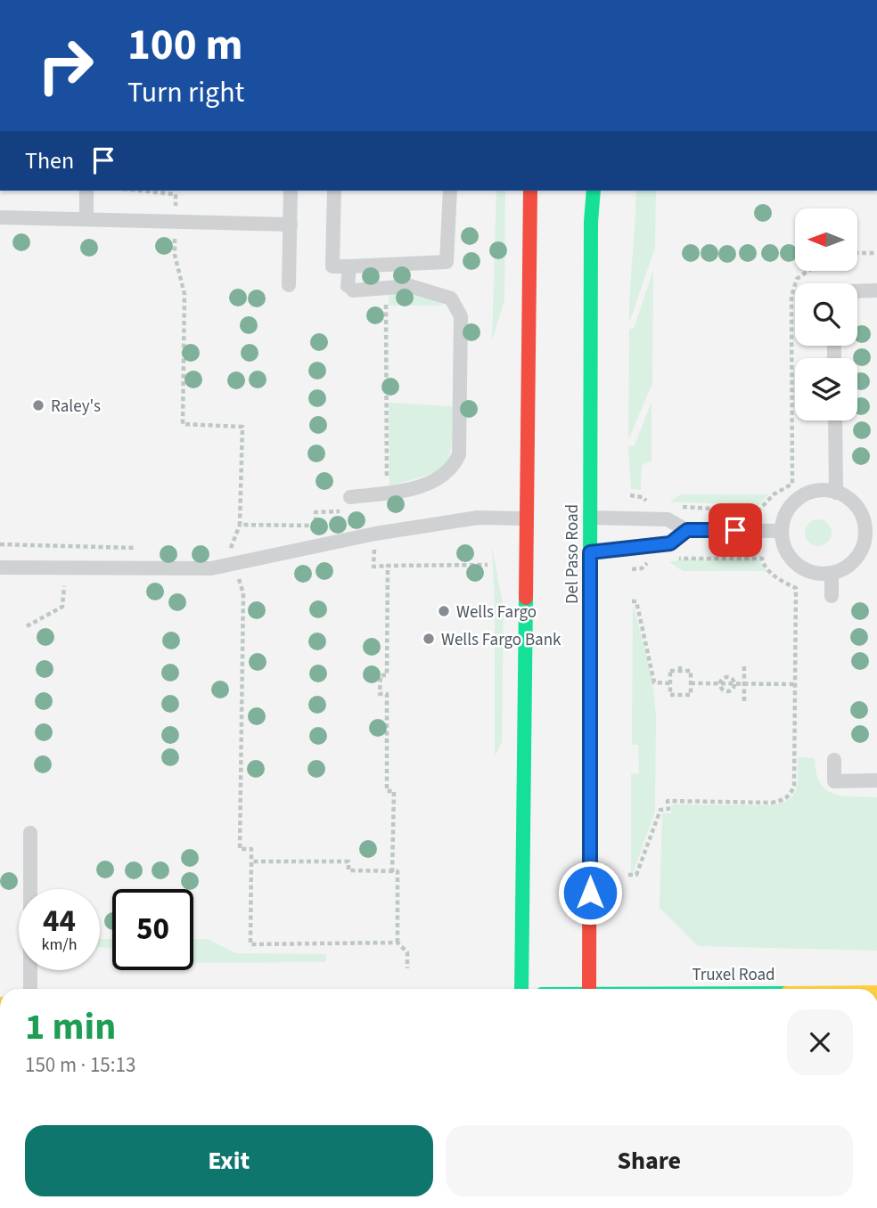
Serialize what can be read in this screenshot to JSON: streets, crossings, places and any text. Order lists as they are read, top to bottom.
{
  "streets": {
    "main road": ["Del Paso Road"]
  },
  "places": ["Raley's", "Wells Fargo", "Wells Fargo Bank"],
  "north": "left",
  "page": {
    "turn": ["100 m", "Turn right"],
    "then": "Then",
    "speed": "44 km/h",
    "limit": "50",
    "heading": ["1 min", "150 m · 15:13"],
    "buttons": ["Exit", "Share"]
  }
}
